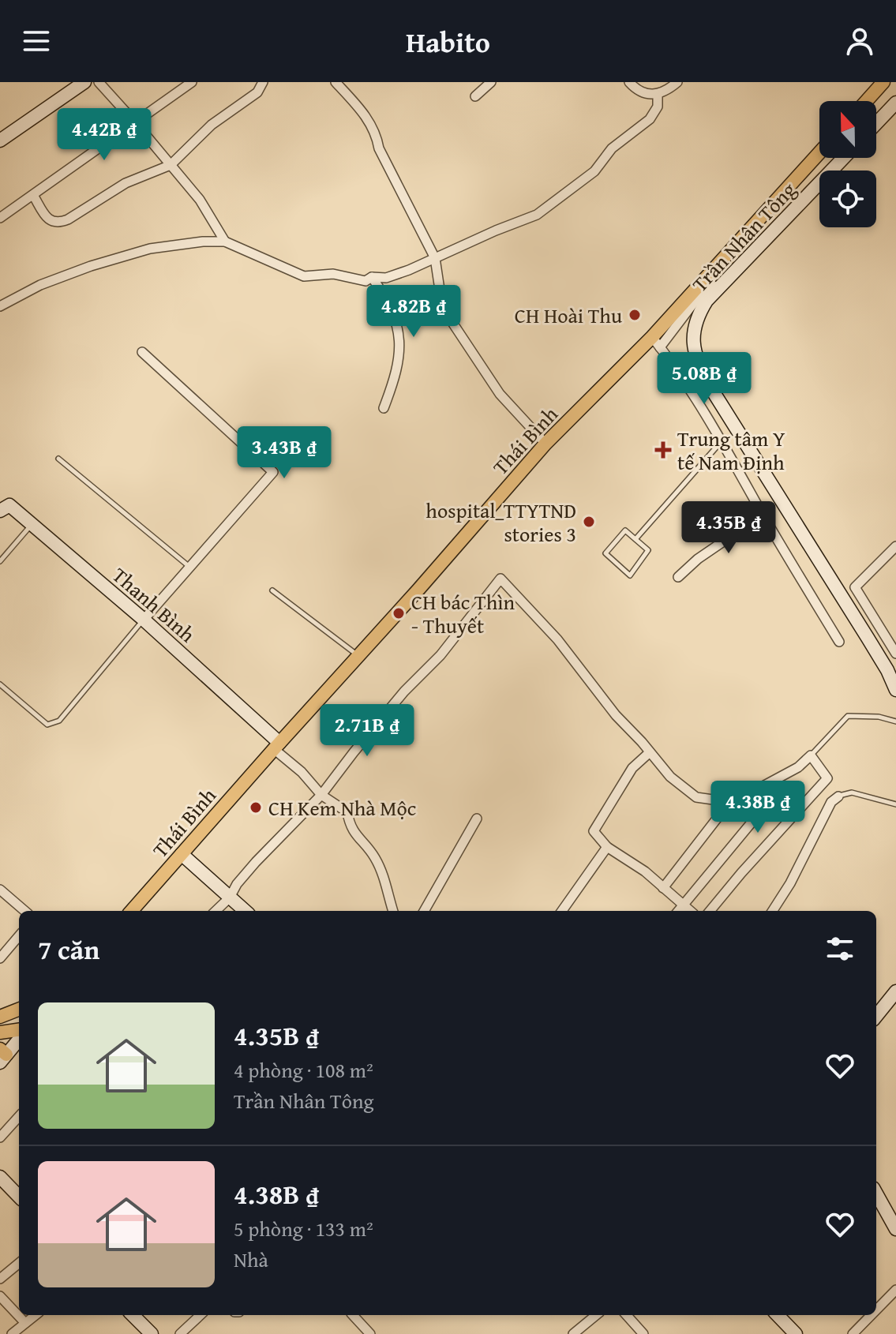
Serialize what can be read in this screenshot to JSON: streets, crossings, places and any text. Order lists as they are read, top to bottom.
{
  "streets": {
    "main road": ["Trần Nhân Tông", "Thái Bình", "Thanh Bình"]
  },
  "crossings": [
    ["Thái Bình", "Thanh Bình"]
  ],
  "places": {
    "other": [
      "CH Hoài Thu",
      "hospital_TTYTND stories 3",
      "CH bác Thìn - Thuyết",
      "CH Kem Nhà Mộc"
    ],
    "health": ["Trung tâm Y tế Nam Định"]
  },
  "north": "top",
  "page": {
    "header": "Habito",
    "price": [
      "4.42B ₫",
      "4.82B ₫",
      "5.08B ₫",
      "3.43B ₫",
      "4.35B ₫",
      "2.71B ₫",
      "4.38B ₫"
    ],
    "heading": "7 căn",
    "list": [
      {
        "name": "4.35B ₫",
        "note": "4 phòng · 108 m² · Trần Nhân Tông"
      },
      {
        "name": "4.38B ₫",
        "note": "5 phòng · 133 m² · Nhà"
      }
    ]
  }
}
